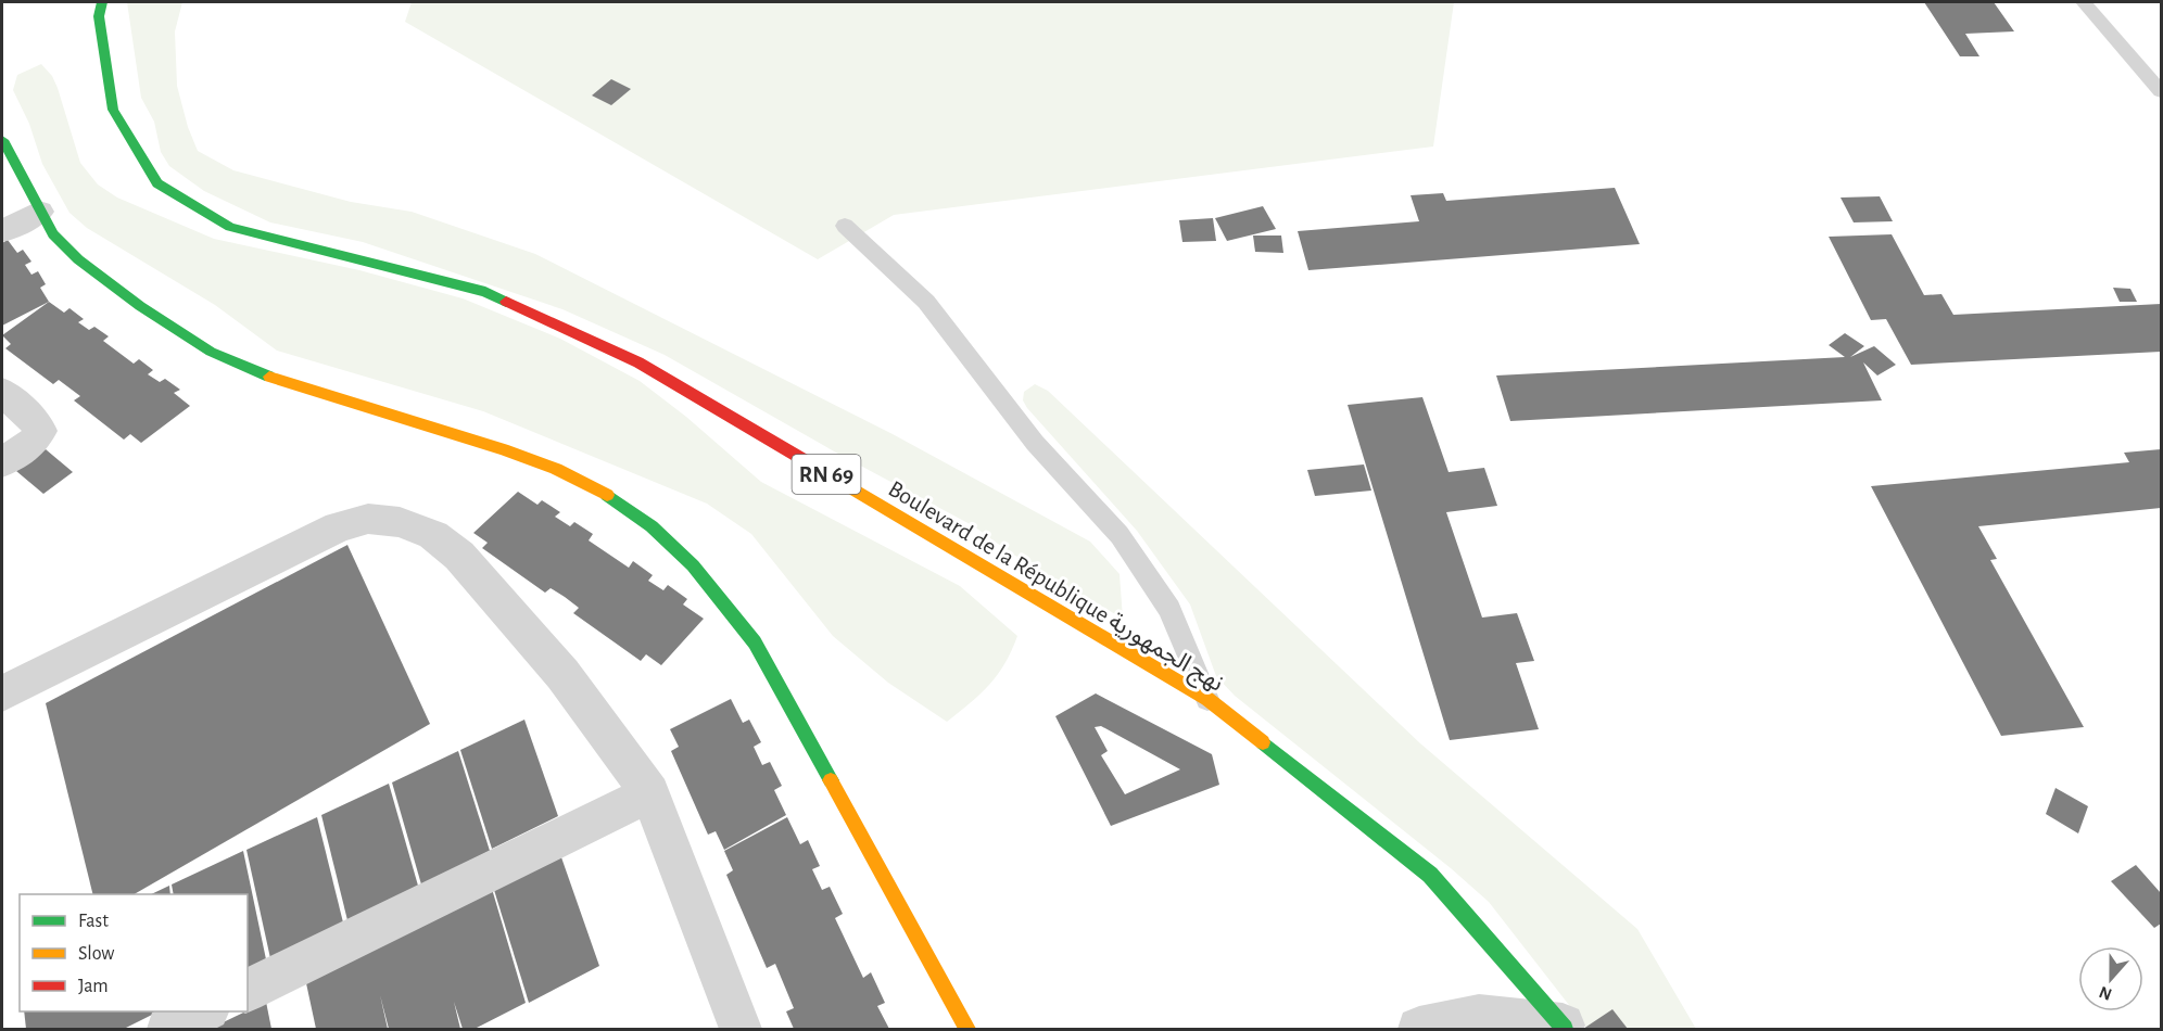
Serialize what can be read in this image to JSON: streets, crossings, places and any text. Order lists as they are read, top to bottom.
{
  "streets": {
    "main road": ["RN 69", "Boulevard de la République نهج الجمهورية"]
  },
  "legend": ["Fast", "Slow", "Jam"],
  "north": "bottom"
}
